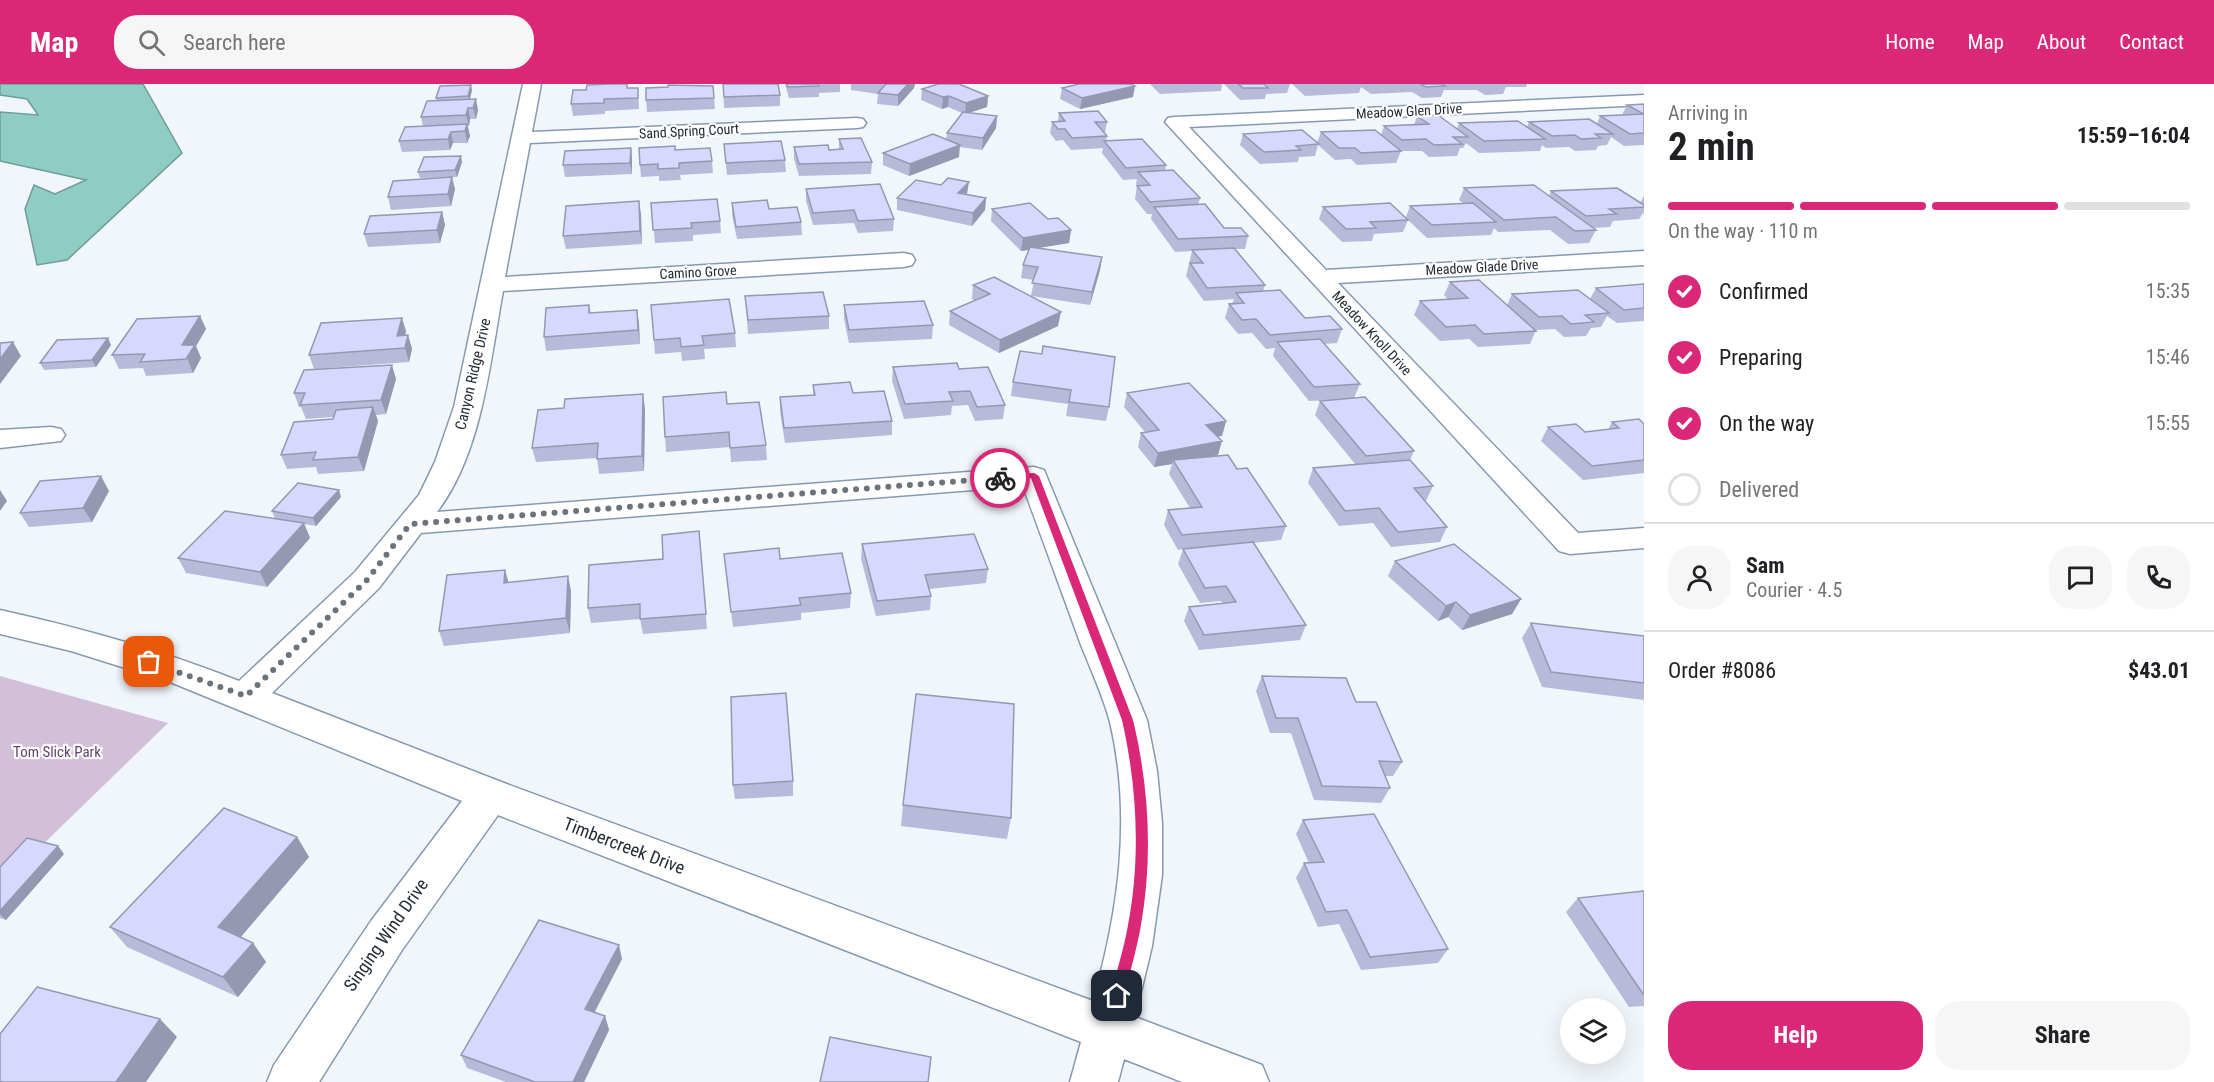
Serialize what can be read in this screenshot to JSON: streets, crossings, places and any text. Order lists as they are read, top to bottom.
{
  "streets": {
    "street": [
      "Meadow Glen Drive",
      "Sand Spring Court",
      "Meadow Glade Drive",
      "Camino Grove",
      "Meadow Knoll Drive",
      "Canyon Ridge Drive",
      "Timbercreek Drive",
      "Singing Wind Drive"
    ]
  },
  "crossings": [
    ["Meadow Glen Drive", "Meadow Knoll Drive"],
    ["Sand Spring Court", "Canyon Ridge Drive"],
    ["Meadow Glade Drive", "Meadow Knoll Drive"],
    ["Camino Grove", "Canyon Ridge Drive"],
    ["Canyon Ridge Drive", "Timbercreek Drive"],
    ["Timbercreek Drive", "Singing Wind Drive"]
  ],
  "parks": ["Tom Slick Park"],
  "page": {
    "header": "Map",
    "search": "Search here",
    "nav": [
      "Home",
      "Map",
      "About",
      "Contact"
    ],
    "heading": ["2 min", "Arriving in", "15:59–16:04"],
    "panel": [
      "Sam",
      "Courier · 4.5",
      "Order #8086",
      "$43.01"
    ],
    "bar": "On the way · 110 m",
    "list": [
      ["Confirmed", "15:35"],
      ["Preparing", "15:46"],
      ["On the way", "15:55"],
      "Delivered"
    ],
    "buttons": ["Help", "Share"]
  }
}
